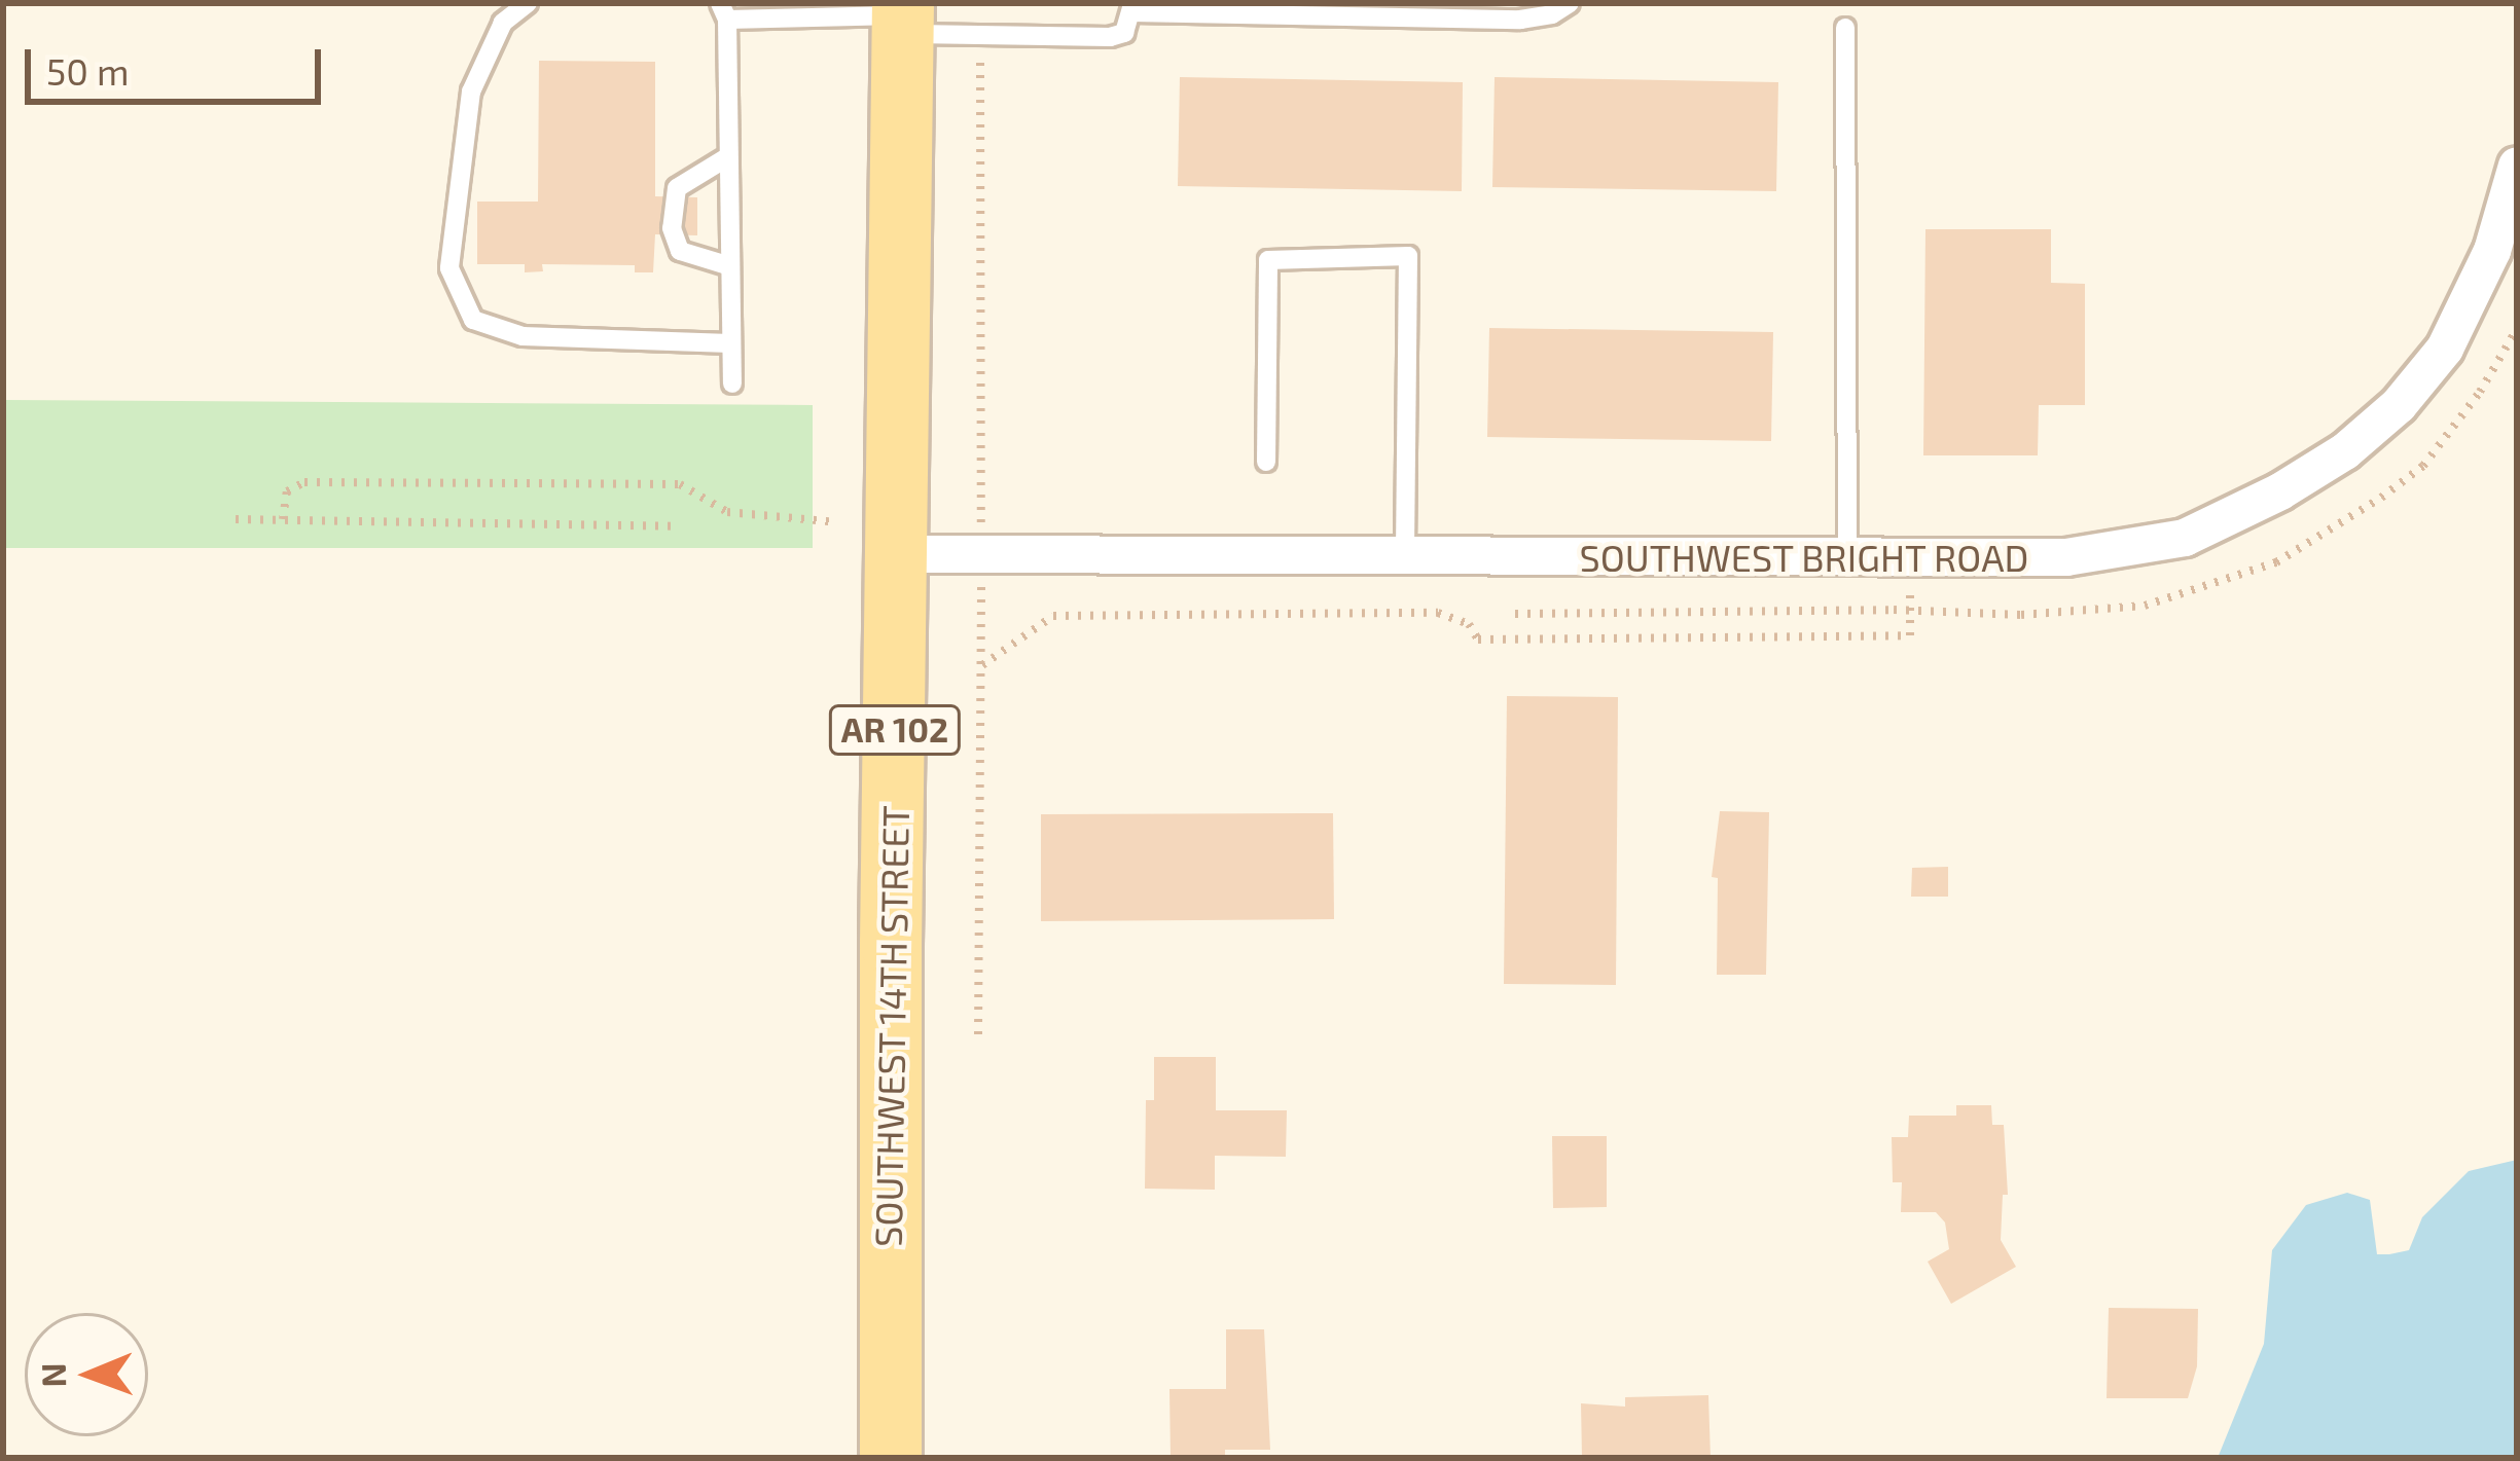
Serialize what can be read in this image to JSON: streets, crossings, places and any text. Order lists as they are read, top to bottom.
{
  "streets": {
    "main road": ["AR 102", "SOUTHWEST 14TH STREET"],
    "street": ["SOUTHWEST BRIGHT ROAD"]
  },
  "crossings": [
    ["SOUTHWEST BRIGHT ROAD", "SOUTHWEST 14TH STREET"]
  ],
  "scale_bar": "50 m",
  "north": "left"
}
